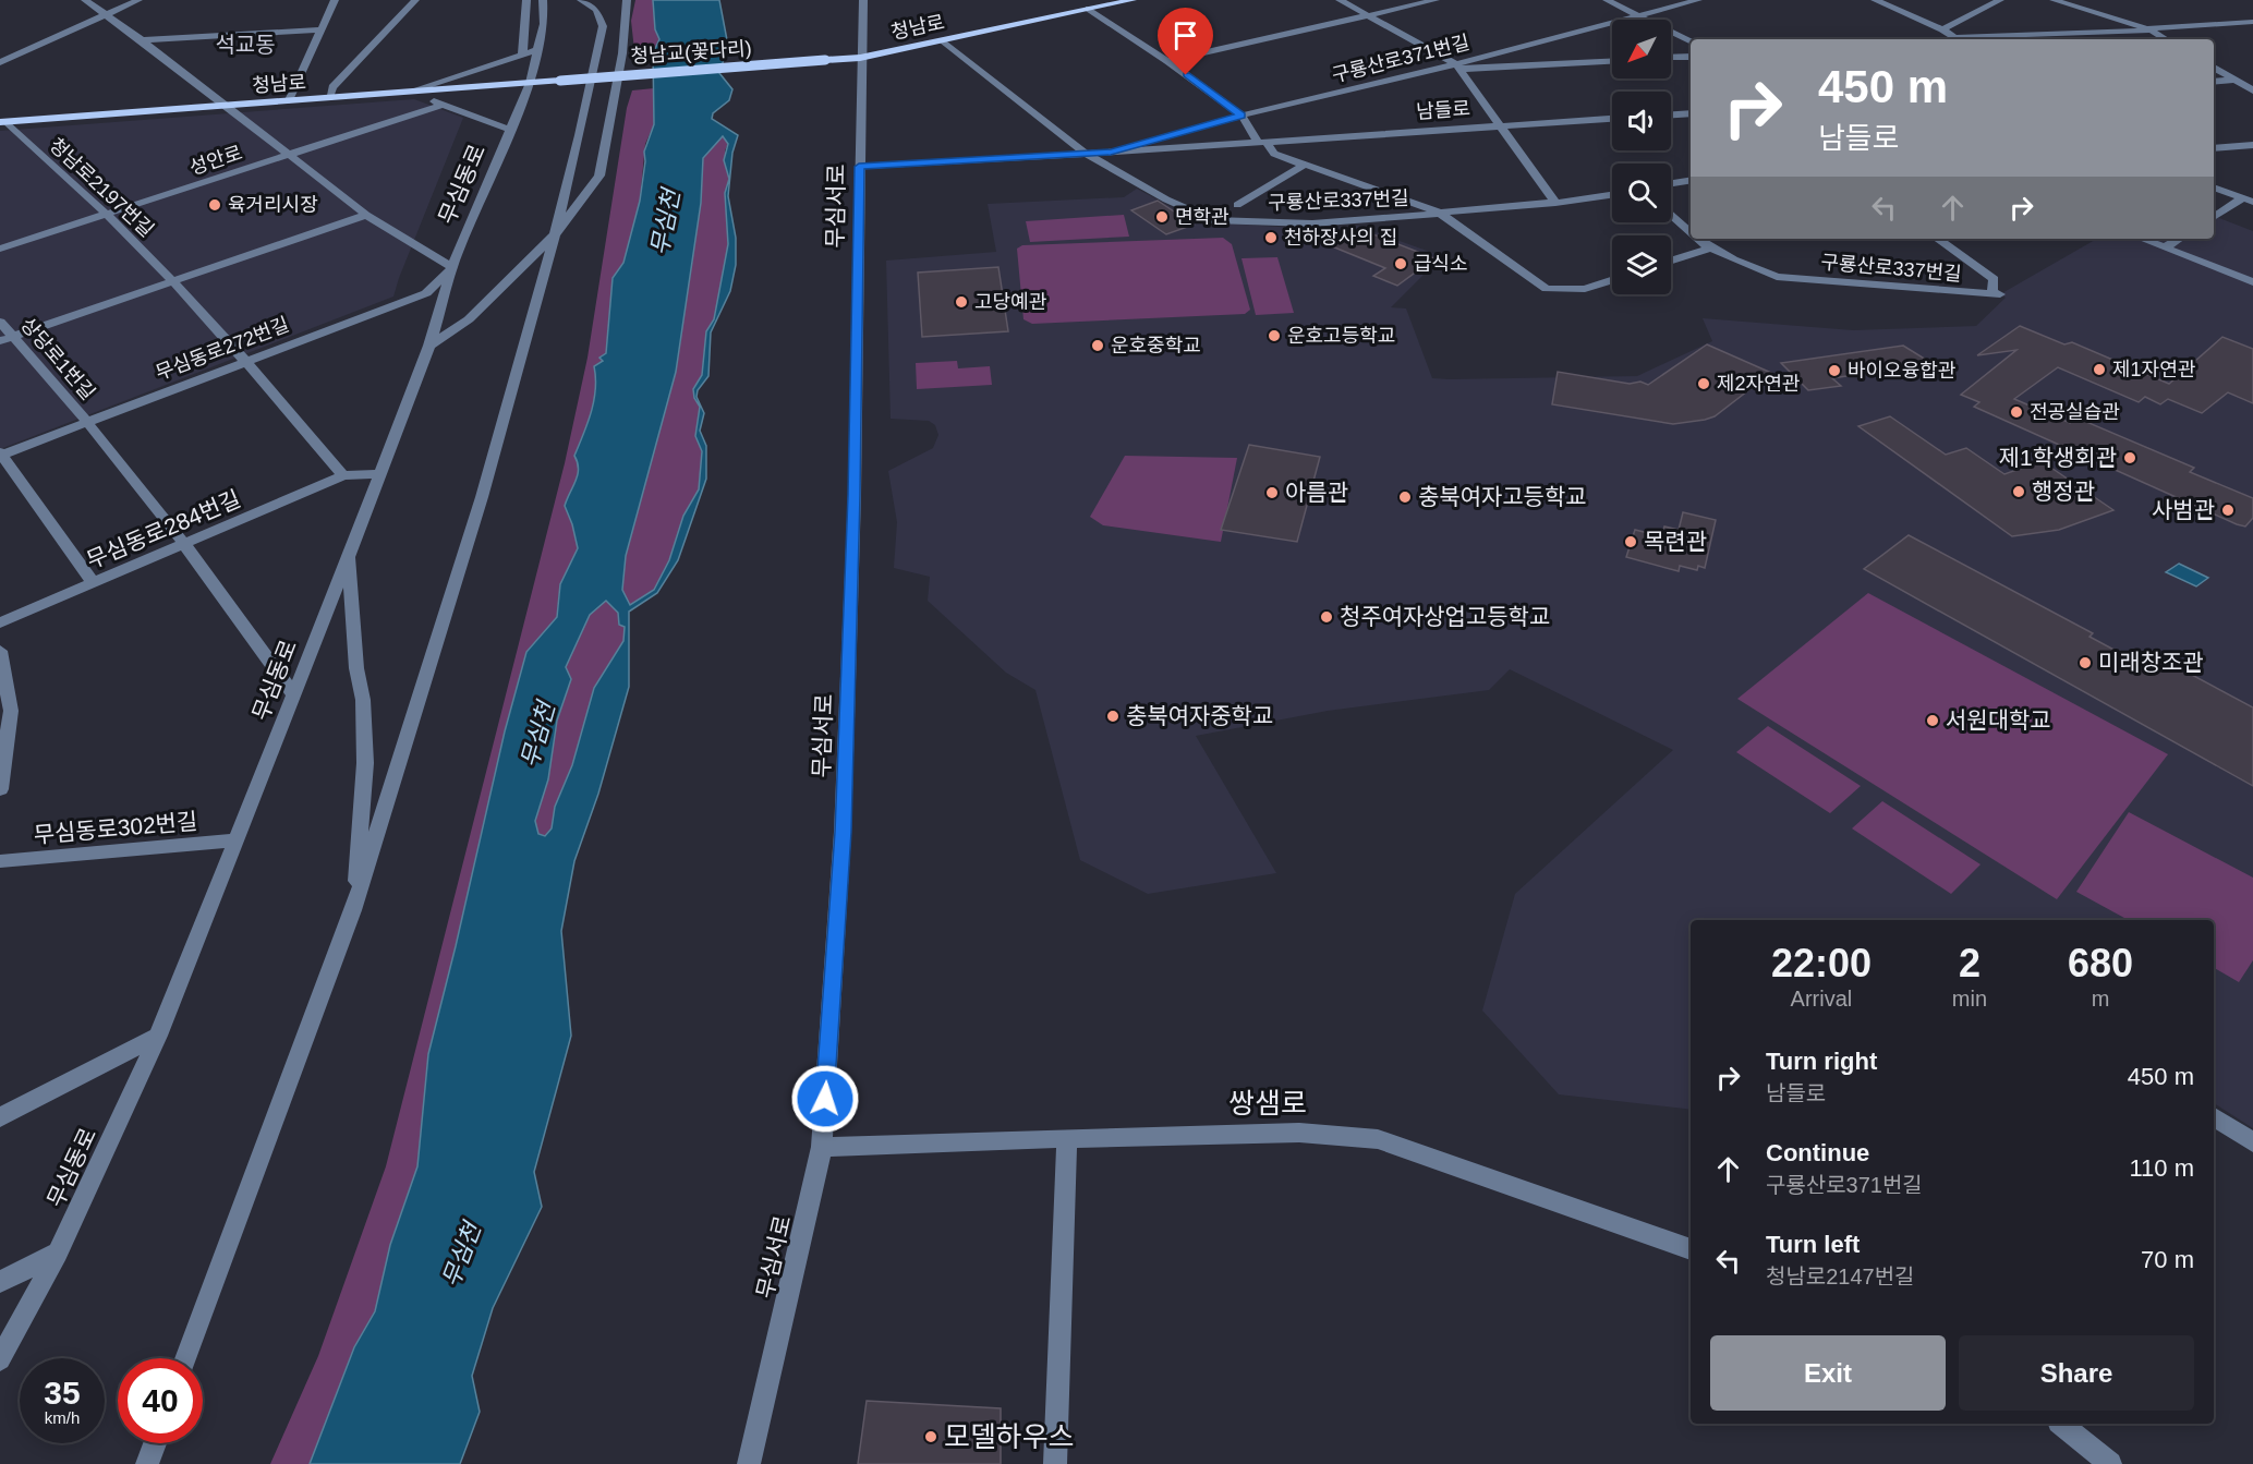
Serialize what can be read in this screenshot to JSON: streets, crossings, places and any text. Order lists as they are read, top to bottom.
{
  "streets": {
    "main road": ["청남로", "청남교(꽃다리)"],
    "street": [
      "구룡산로371번길",
      "남들로",
      "성안로",
      "무심동로",
      "청남로2197번길",
      "구룡산로337번길",
      "무심서로",
      "무심동로272번길",
      "상당로1번길",
      "무심동로284번길",
      "무심동로302번길",
      "쌍샘로"
    ]
  },
  "crossings": [
    ["청남로", "청남교(꽃다리)"],
    ["청남로", "무심동로"],
    ["청남로", "청남로2197번길"],
    ["청남로", "구룡산로337번길"],
    ["청남로", "무심서로"],
    ["구룡산로371번길", "남들로"],
    ["남들로", "구룡산로337번길"],
    ["남들로", "무심서로"],
    ["성안로", "청남로2197번길"],
    ["무심동로", "무심동로272번길"],
    ["무심동로", "상당로1번길"],
    ["무심동로", "무심동로302번길"],
    ["청남로2197번길", "무심동로272번길"],
    ["청남로2197번길", "무심동로284번길"],
    ["무심서로", "쌍샘로"],
    ["무심동로272번길", "상당로1번길"],
    ["상당로1번길", "무심동로284번길"]
  ],
  "districts": ["석교동"],
  "water": ["무심천"],
  "places": [
    "육거리시장",
    "면학관",
    "천하장사의 집",
    "급식소",
    "고당예관",
    "운호고등학교",
    "운호중학교",
    "제1자연관",
    "바이오융합관",
    "제2자연관",
    "전공실습관",
    "제1학생회관",
    "행정관",
    "아름관",
    "충북여자고등학교",
    "사범관",
    "목련관",
    "청주여자상업고등학교",
    "미래창조관",
    "충북여자중학교",
    "서원대학교",
    "모델하우스"
  ],
  "north": "bottom left",
  "page": {
    "turn": ["450 m", "남들로"],
    "eta": [
      "22:00",
      "Arrival",
      "2",
      "min",
      "680",
      "m"
    ],
    "list": [
      {
        "name": "Turn right",
        "note": "남들로",
        "value": "450 m"
      },
      {
        "name": "Continue",
        "note": "구룡산로371번길",
        "value": "110 m"
      },
      {
        "name": "Turn left",
        "note": "청남로2147번길",
        "value": "70 m"
      }
    ],
    "buttons": ["Exit", "Share"],
    "speed": "35 km/h",
    "limit": "40"
  }
}
